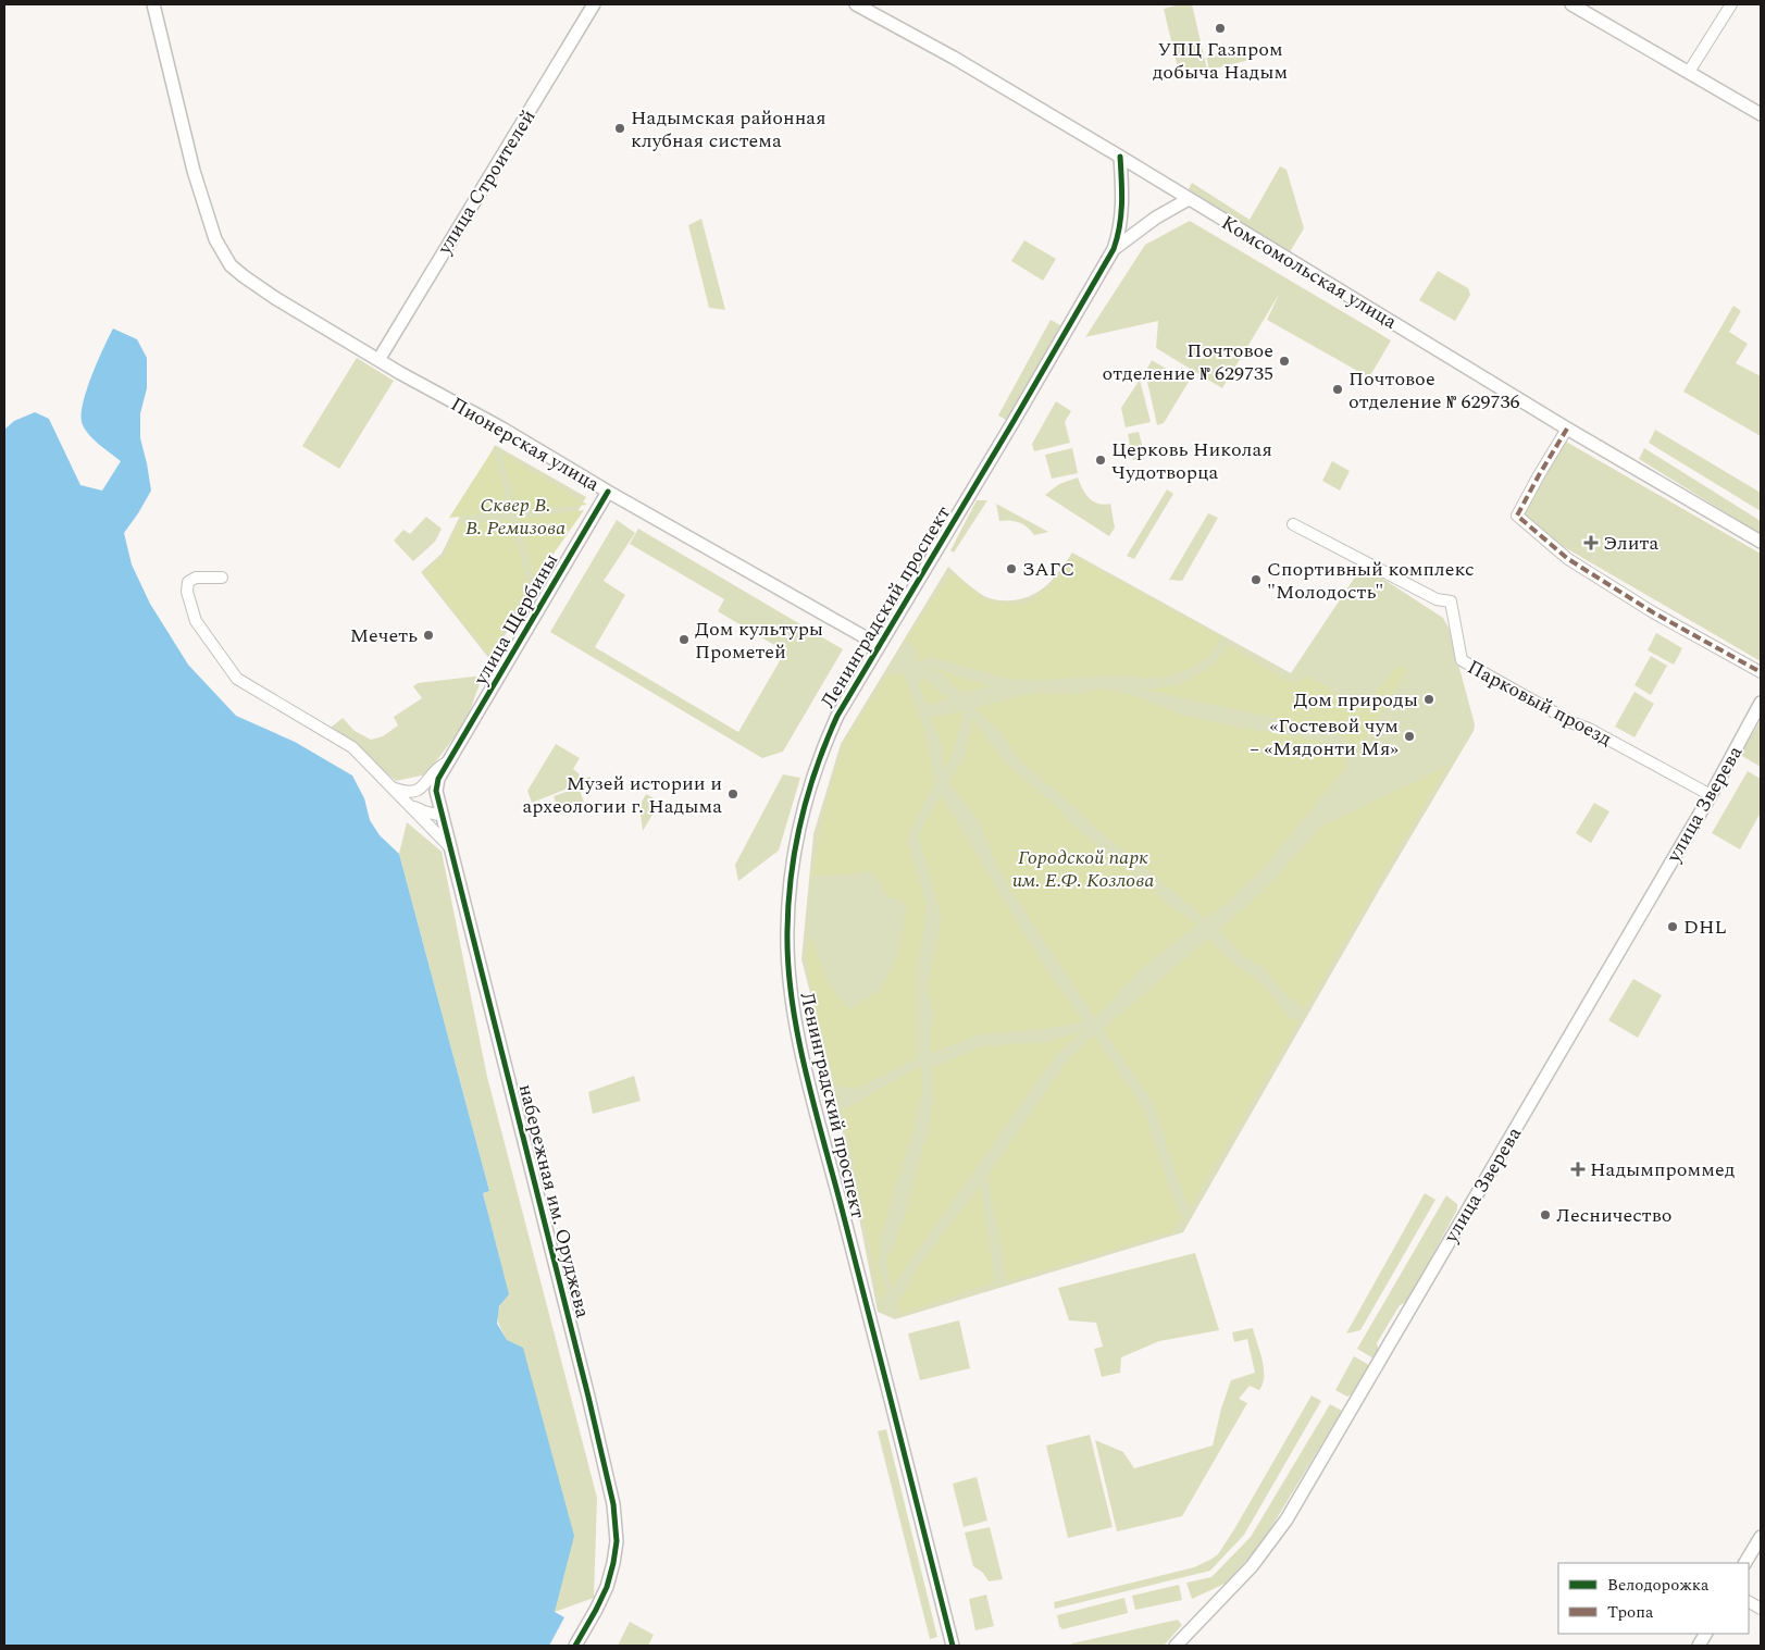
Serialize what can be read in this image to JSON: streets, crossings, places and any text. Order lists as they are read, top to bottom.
{
  "streets": {
    "street": [
      "улица Строителей",
      "Комсомольская улица",
      "Пионерская улица",
      "Ленинградский проспект",
      "улица Щербины",
      "Парковый проезд",
      "улица Зверева",
      "набережная им. Оруджева"
    ]
  },
  "crossings": [
    ["улица Строителей", "Пионерская улица"],
    ["Пионерская улица", "Ленинградский проспект"],
    ["Пионерская улица", "улица Щербины"],
    ["улица Щербины", "набережная им. Оруджева"],
    ["Парковый проезд", "улица Зверева"]
  ],
  "parks": ["Сквер В. В. Ремизова", "Городской парк им. Е.Ф. Козлова"],
  "places": {
    "other": [
      "УПЦ Газпром добыча Надым",
      "Надымская районная клубная система",
      "Почтовое отделение № 629735",
      "Почтовое отделение № 629736",
      "Церковь Николая Чудотворца",
      "ЗАГС",
      "Спортивный комплекс \"Молодость\"",
      "Мечеть",
      "Дом культуры Прометей",
      "Дом природы",
      "«Гостевой чум – «Мядонти Мя»",
      "Музей истории и археологии г. Надыма",
      "DHL",
      "Лесничество"
    ],
    "health": ["Элита", "Надымпроммед"]
  },
  "legend": ["Велодорожка", "Тропа"]
}
